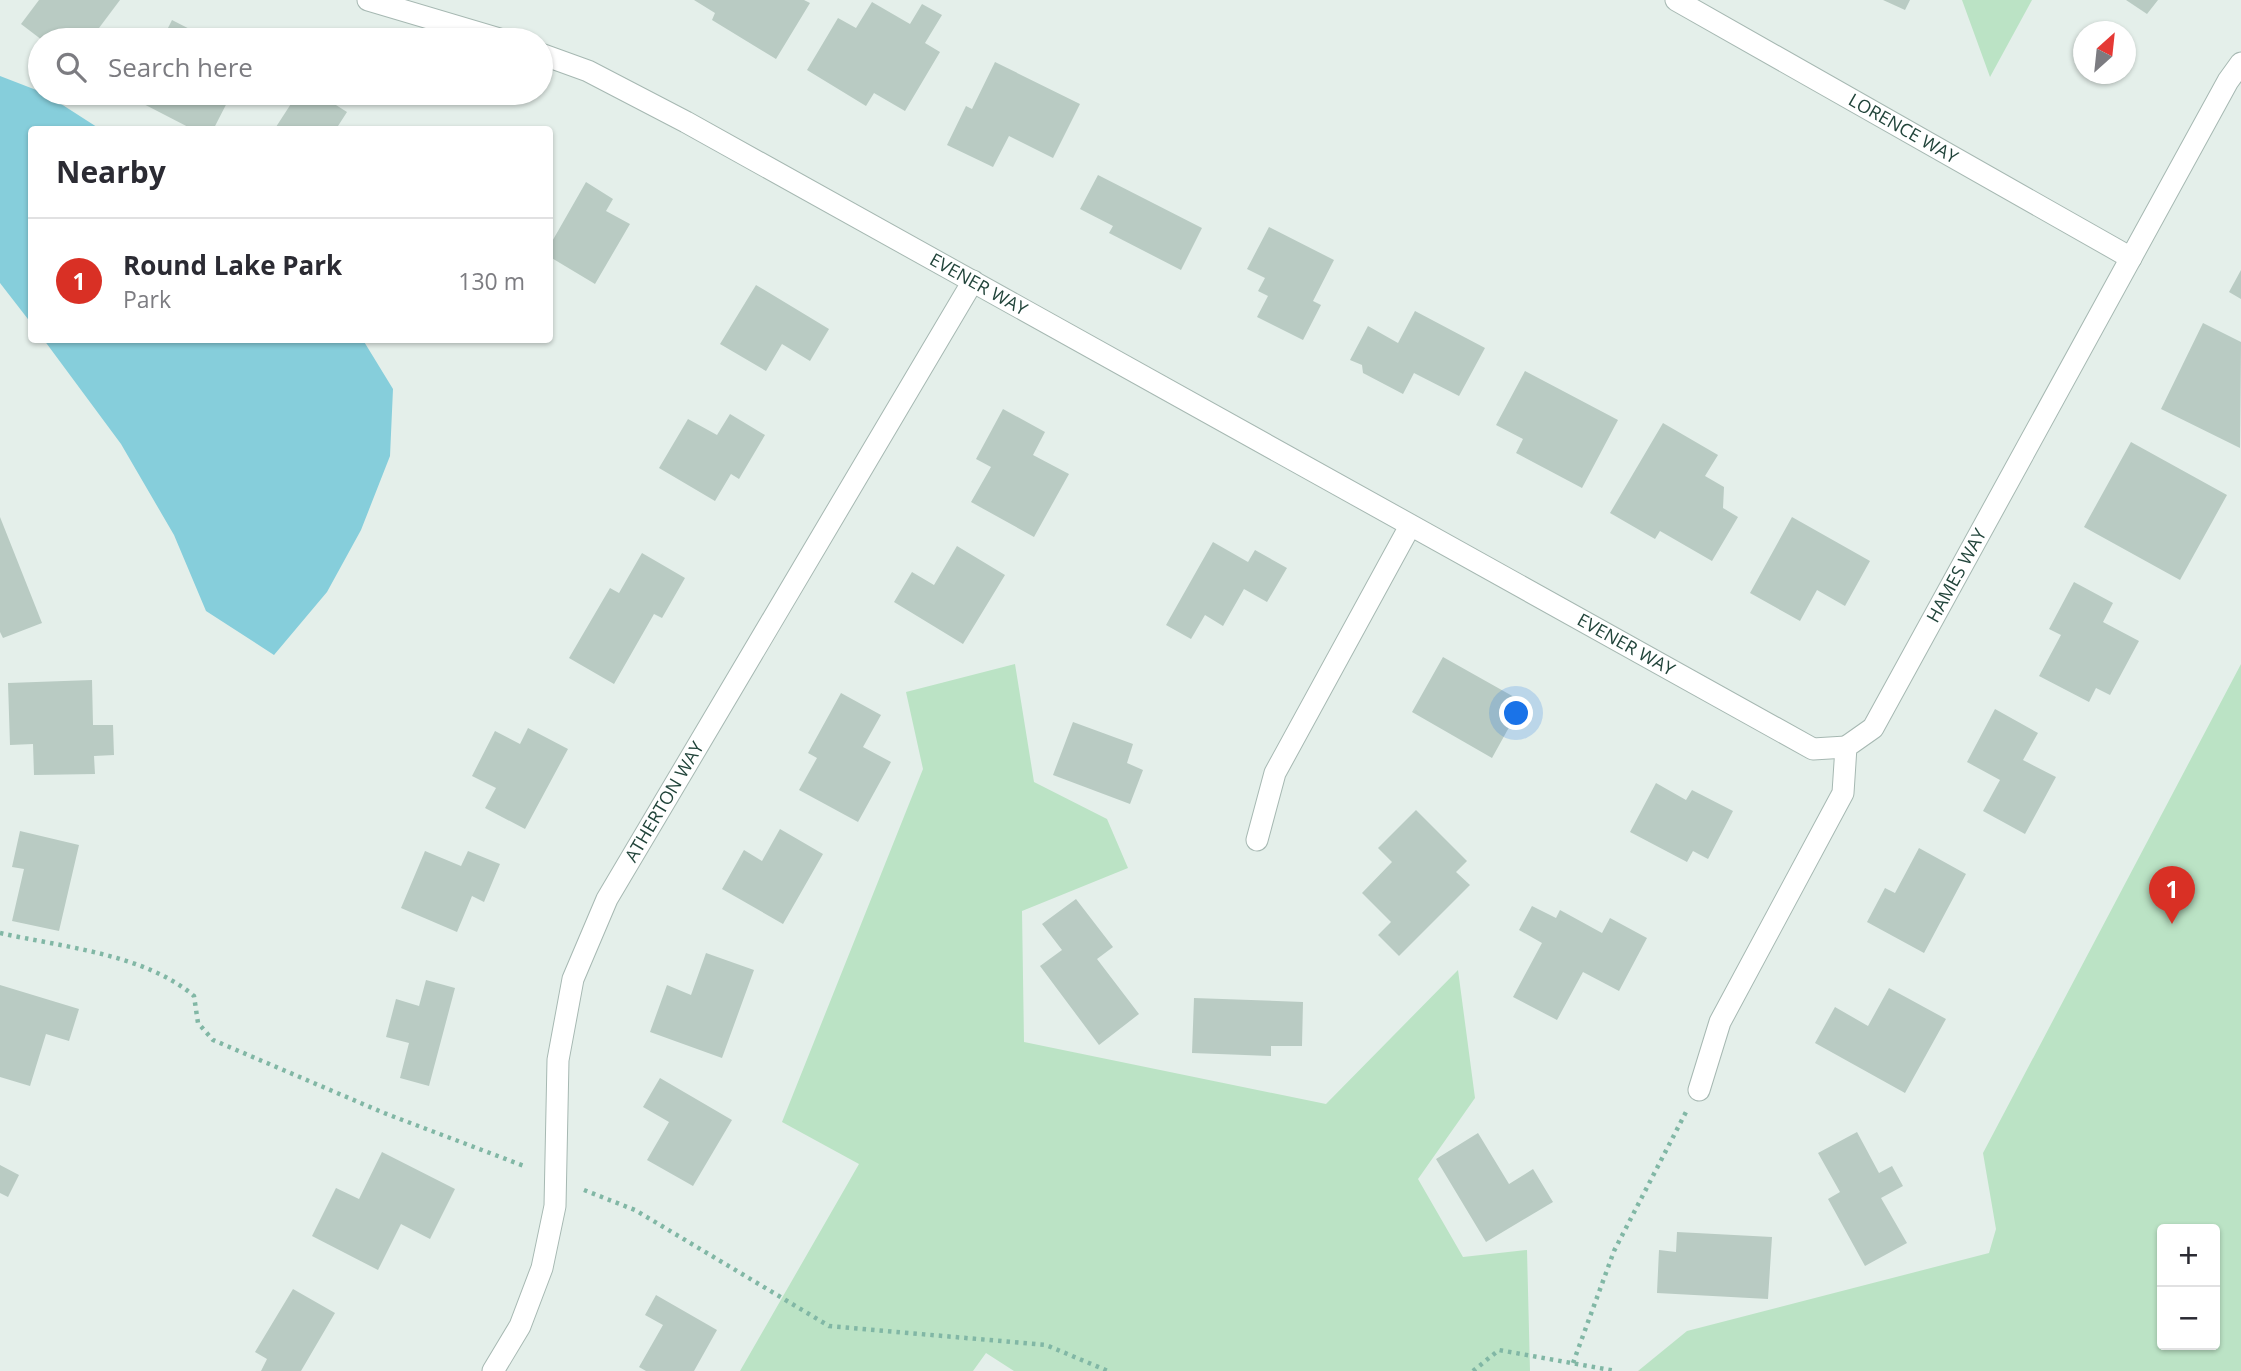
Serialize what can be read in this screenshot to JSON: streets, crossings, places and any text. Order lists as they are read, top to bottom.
{
  "streets": {
    "street": [
      "LORENCE WAY",
      "EVENER WAY",
      "HAMES WAY",
      "ATHERTON WAY"
    ]
  },
  "crossings": [
    ["LORENCE WAY", "HAMES WAY"],
    ["EVENER WAY", "HAMES WAY"],
    ["EVENER WAY", "ATHERTON WAY"]
  ],
  "north": "top right",
  "page": {
    "search": "Search here",
    "heading": "Nearby",
    "list": [
      {
        "mark": "1",
        "name": "Round Lake Park",
        "note": "Park",
        "value": "130 m"
      }
    ],
    "pins": "1",
    "map_buttons": ["+", "−"]
  }
}
